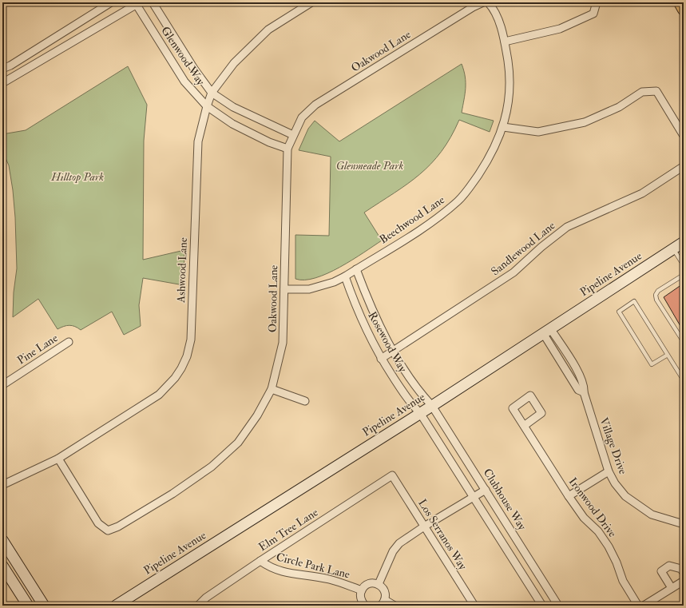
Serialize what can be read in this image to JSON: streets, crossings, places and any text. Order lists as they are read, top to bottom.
{
  "streets": {
    "main road": ["Pipeline Avenue"],
    "street": [
      "Oakwood Lane",
      "Glenwood Way",
      "Beechwood Lane",
      "Sandlewood Lane",
      "Ashwood Lane",
      "Rosewood Way",
      "Pine Lane",
      "Village Drive",
      "Clubhouse Way",
      "Ironwood Drive",
      "Elm Tree Lane",
      "Los Serranos Way",
      "Circle Park Lane"
    ]
  },
  "crossings": [
    ["Oakwood Lane", "Glenwood Way"],
    ["Oakwood Lane", "Beechwood Lane"],
    ["Oakwood Lane", "Ashwood Lane"],
    ["Glenwood Way", "Ashwood Lane"],
    ["Beechwood Lane", "Rosewood Way"],
    ["Sandlewood Lane", "Rosewood Way"],
    ["Pipeline Avenue", "Rosewood Way"],
    ["Pipeline Avenue", "Village Drive"],
    ["Pipeline Avenue", "Clubhouse Way"],
    ["Rosewood Way", "Clubhouse Way"],
    ["Elm Tree Lane", "Los Serranos Way"],
    ["Elm Tree Lane", "Circle Park Lane"]
  ],
  "parks": ["Glenmeade Park", "Hilltop Park"]
}
